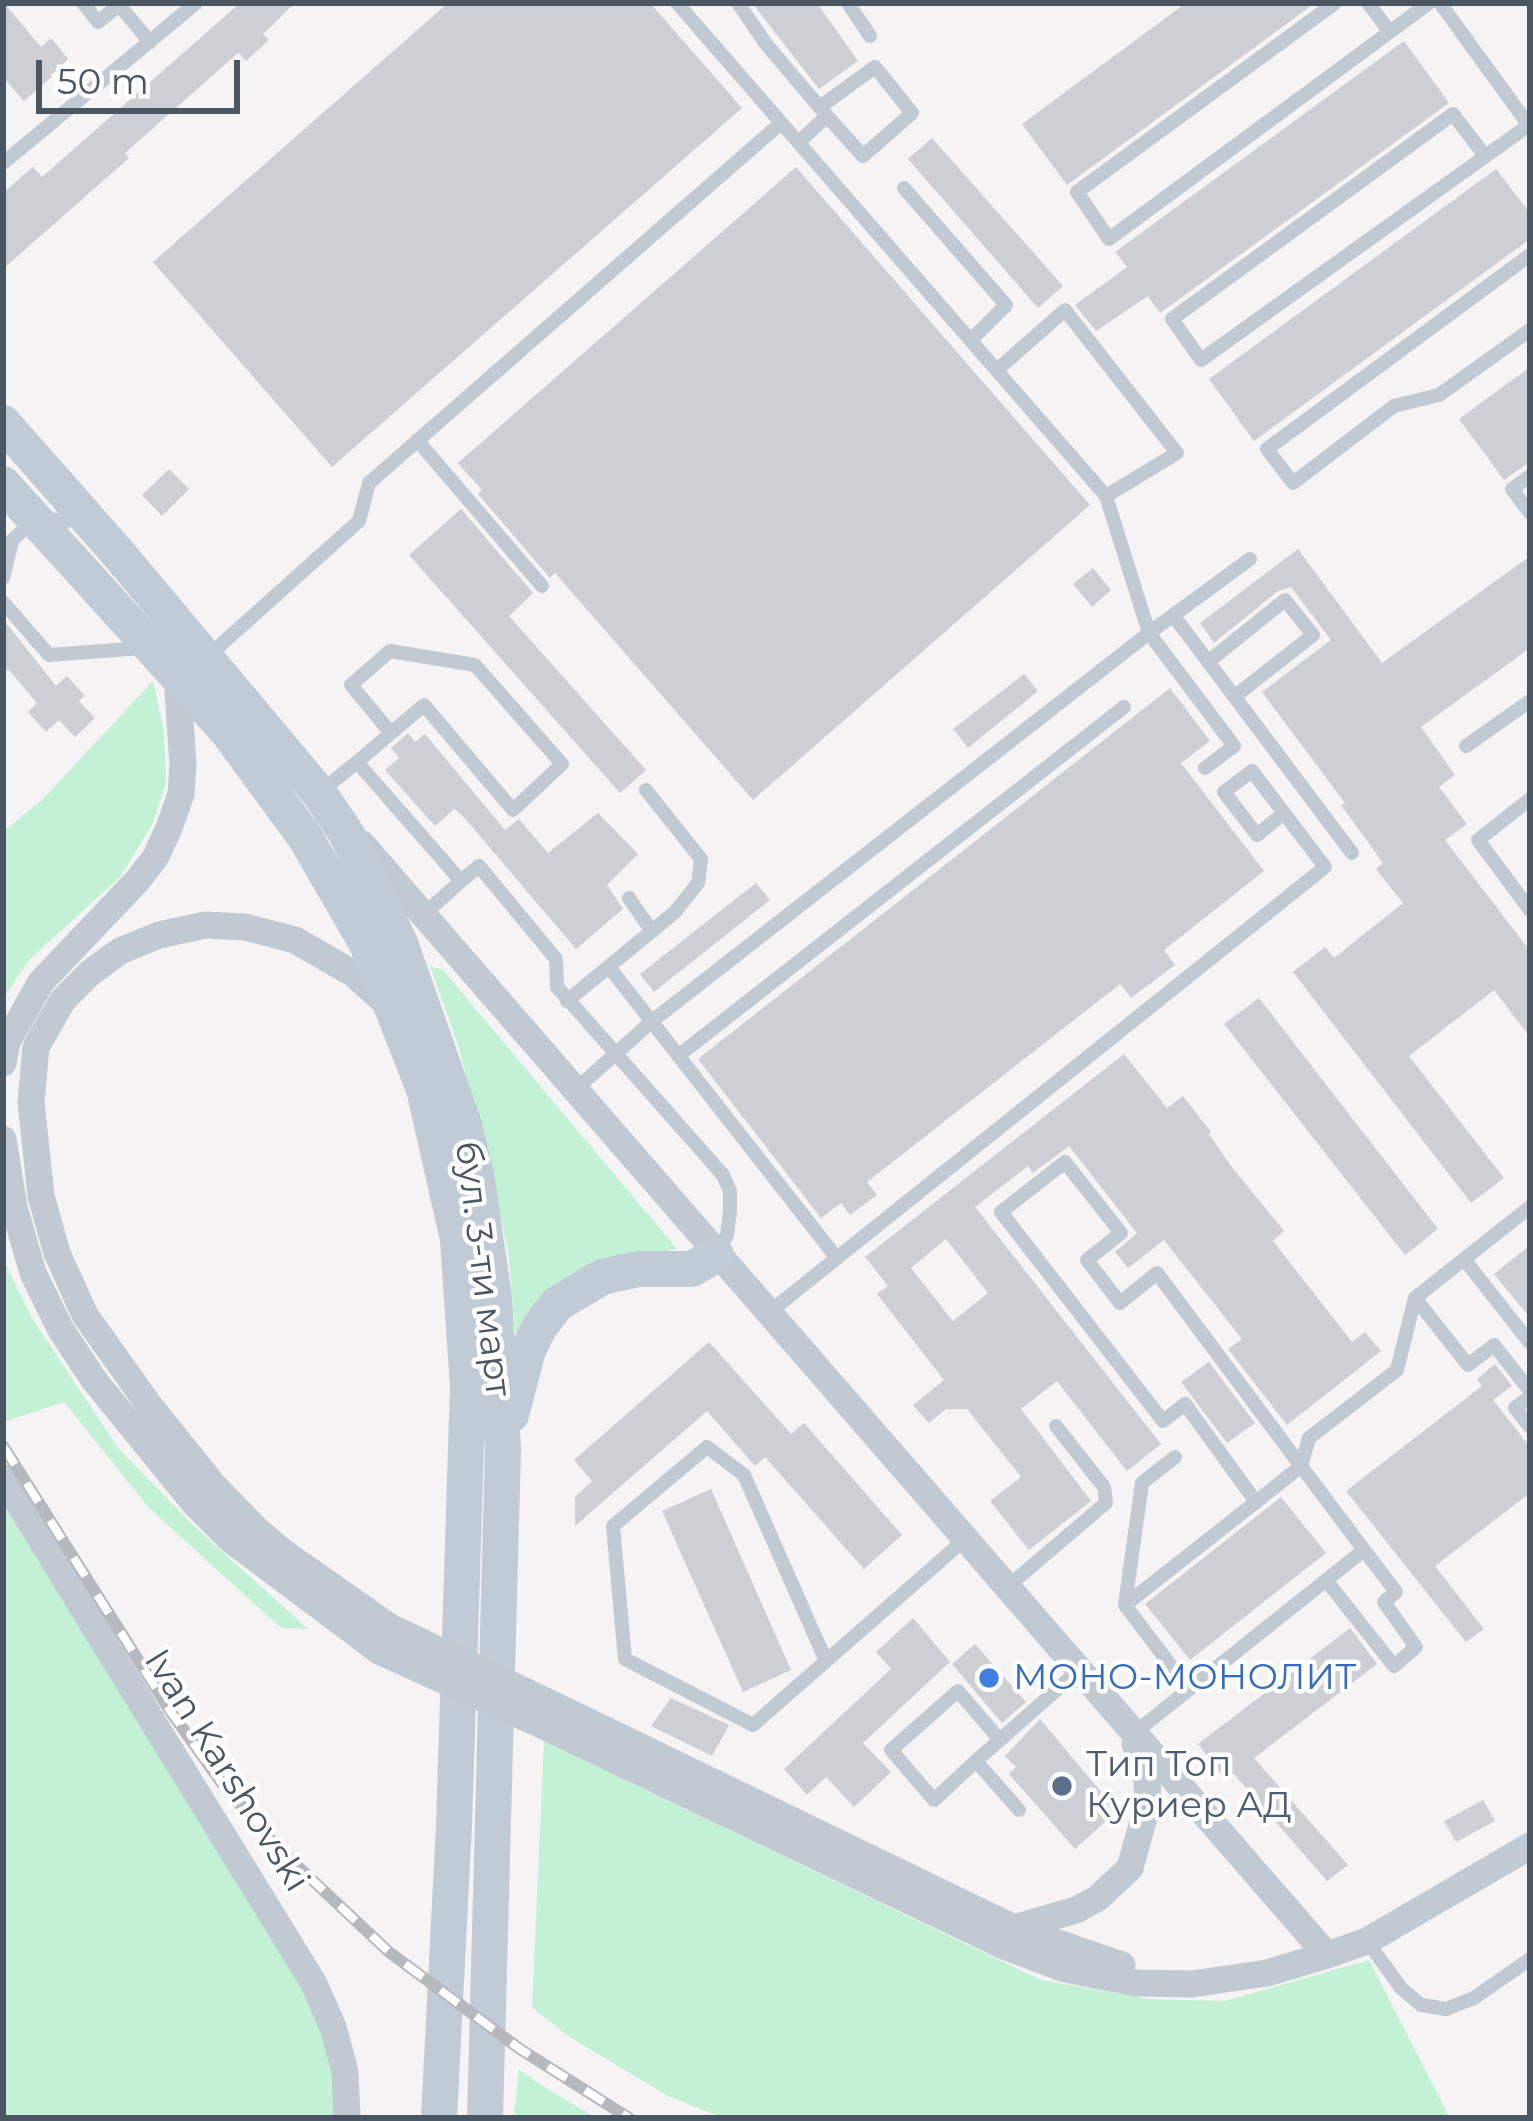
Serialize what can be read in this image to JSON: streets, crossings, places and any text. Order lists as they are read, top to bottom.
{
  "streets": {
    "main road": ["бул. 3-ти март"],
    "street": ["Ivan Karshovski"]
  },
  "places": ["МОНО-МОНОЛИТ", "Тип Топ Куриер АД"],
  "scale_bar": "50 m"
}
